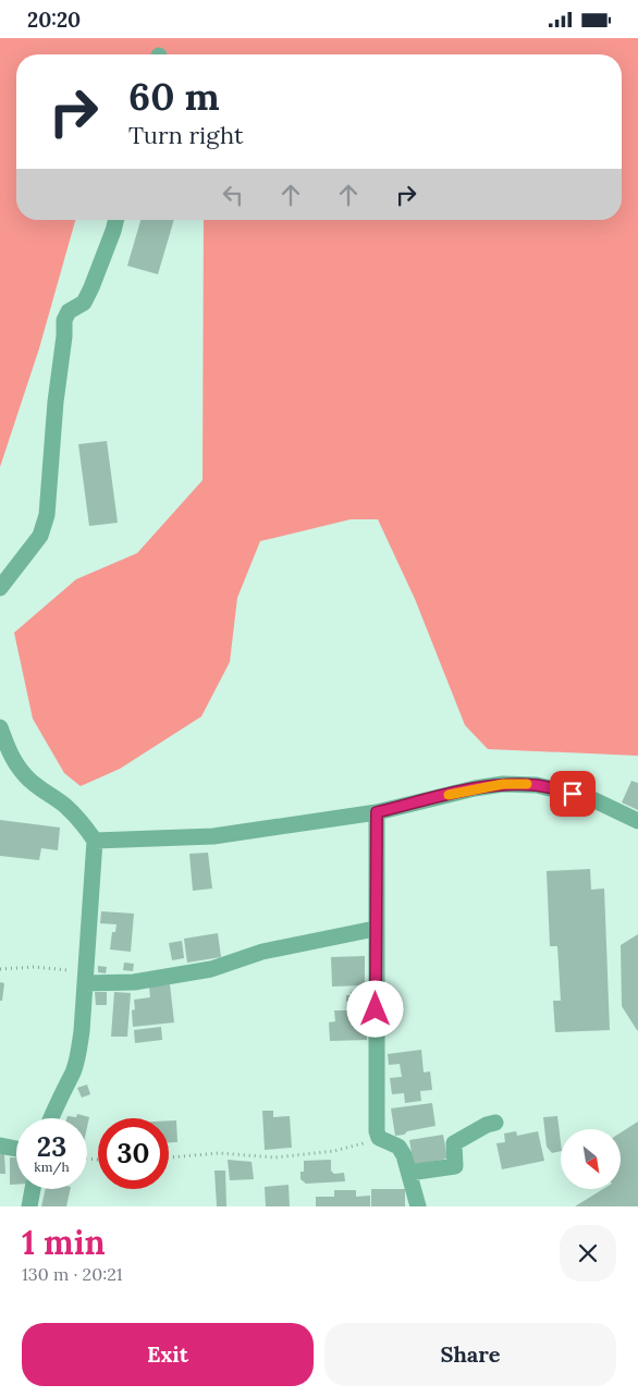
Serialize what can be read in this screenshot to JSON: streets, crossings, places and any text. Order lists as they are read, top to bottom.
{
  "north": "bottom right",
  "page": {
    "status": "20:20",
    "turn": ["60 m", "Turn right"],
    "speed": "23 km/h",
    "limit": "30",
    "heading": ["1 min", "130 m · 20:21"],
    "buttons": ["Exit", "Share"]
  }
}
